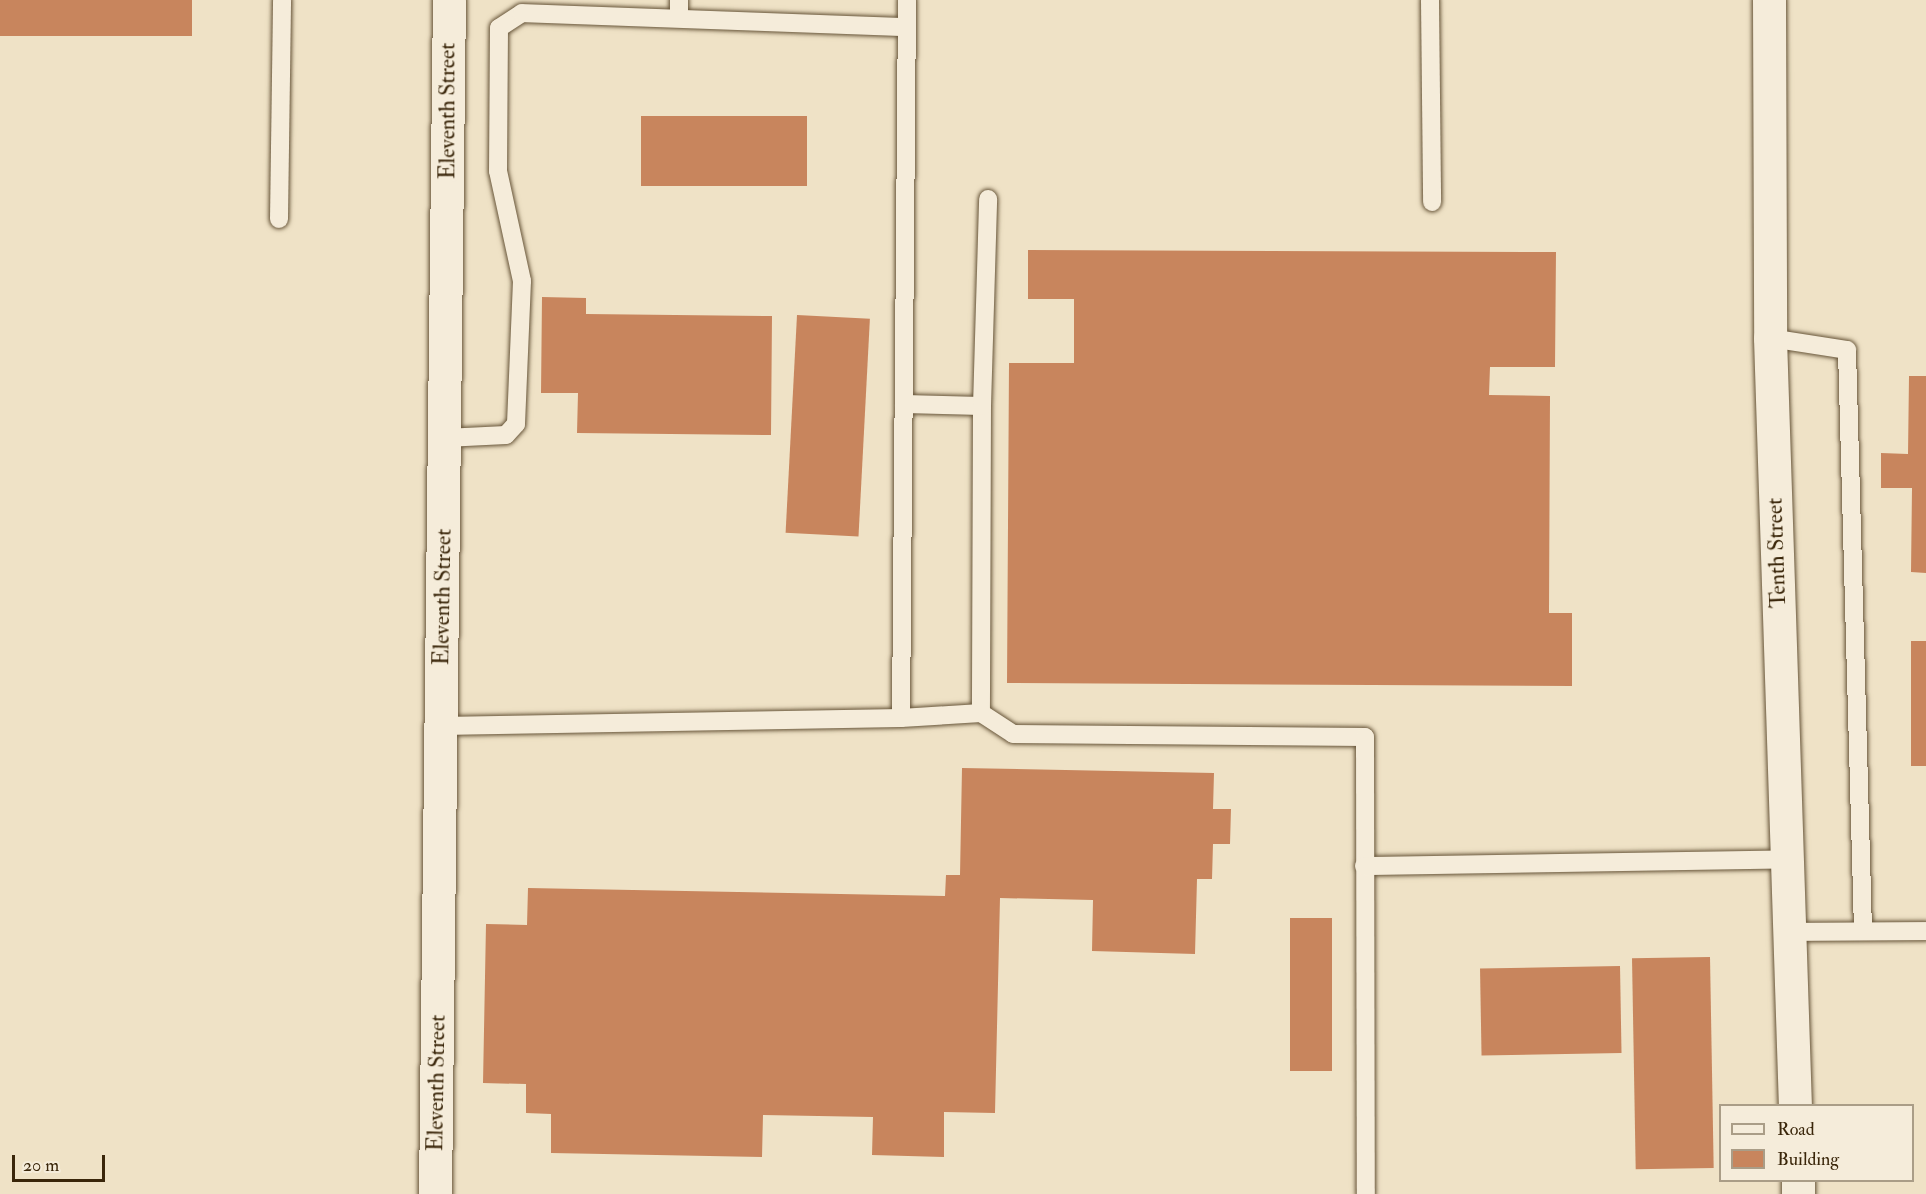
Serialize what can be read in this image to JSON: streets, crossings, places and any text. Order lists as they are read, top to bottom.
{
  "streets": {
    "street": ["Eleventh Street", "Tenth Street"]
  },
  "legend": ["Road", "Building"],
  "scale_bar": "20 m"
}
